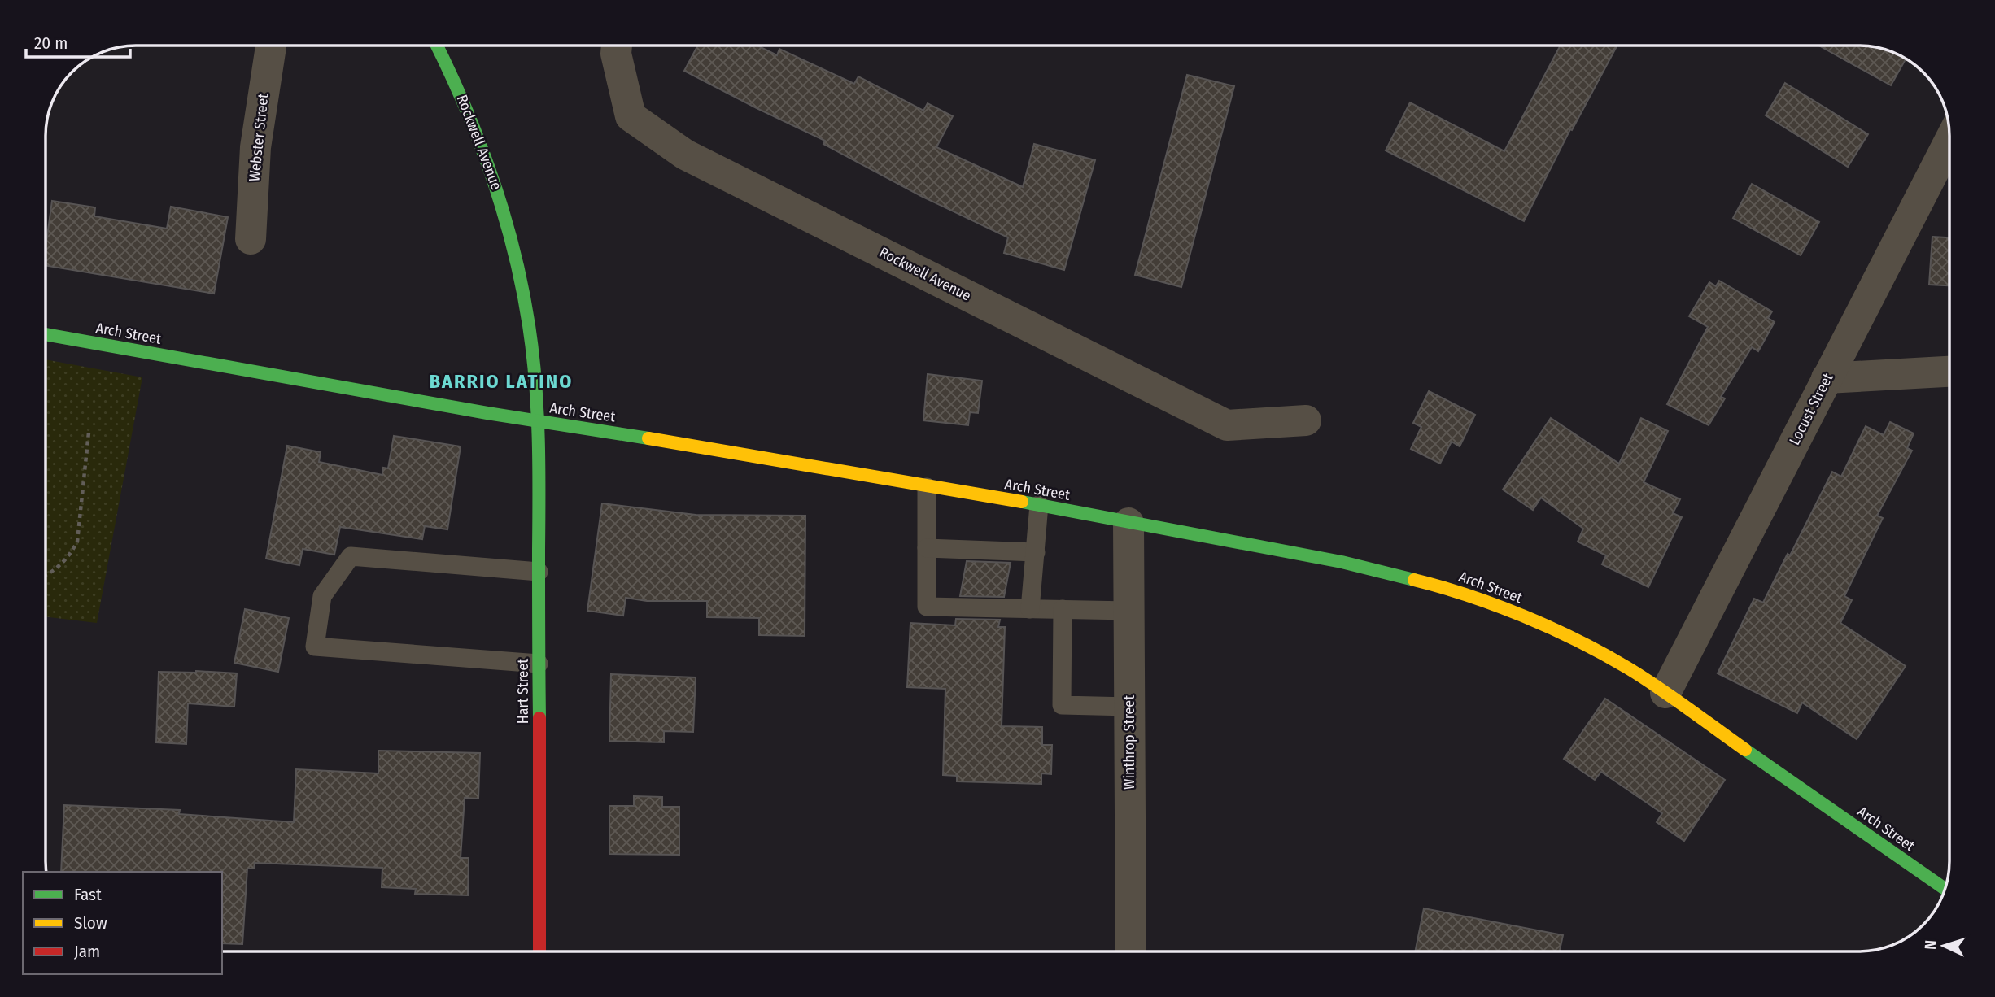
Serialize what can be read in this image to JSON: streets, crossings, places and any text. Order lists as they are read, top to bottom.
{
  "streets": {
    "main road": ["Rockwell Avenue", "Arch Street", "Hart Street"],
    "street": ["Webster Street", "Locust Street", "Winthrop Street"]
  },
  "crossings": [
    ["Rockwell Avenue", "Arch Street"],
    ["Rockwell Avenue", "Hart Street"],
    ["Arch Street", "Locust Street"],
    ["Arch Street", "Hart Street"],
    ["Arch Street", "Winthrop Street"]
  ],
  "districts": ["BARRIO LATINO"],
  "legend": ["Fast", "Slow", "Jam"],
  "scale_bar": "20 m",
  "north": "left"
}
